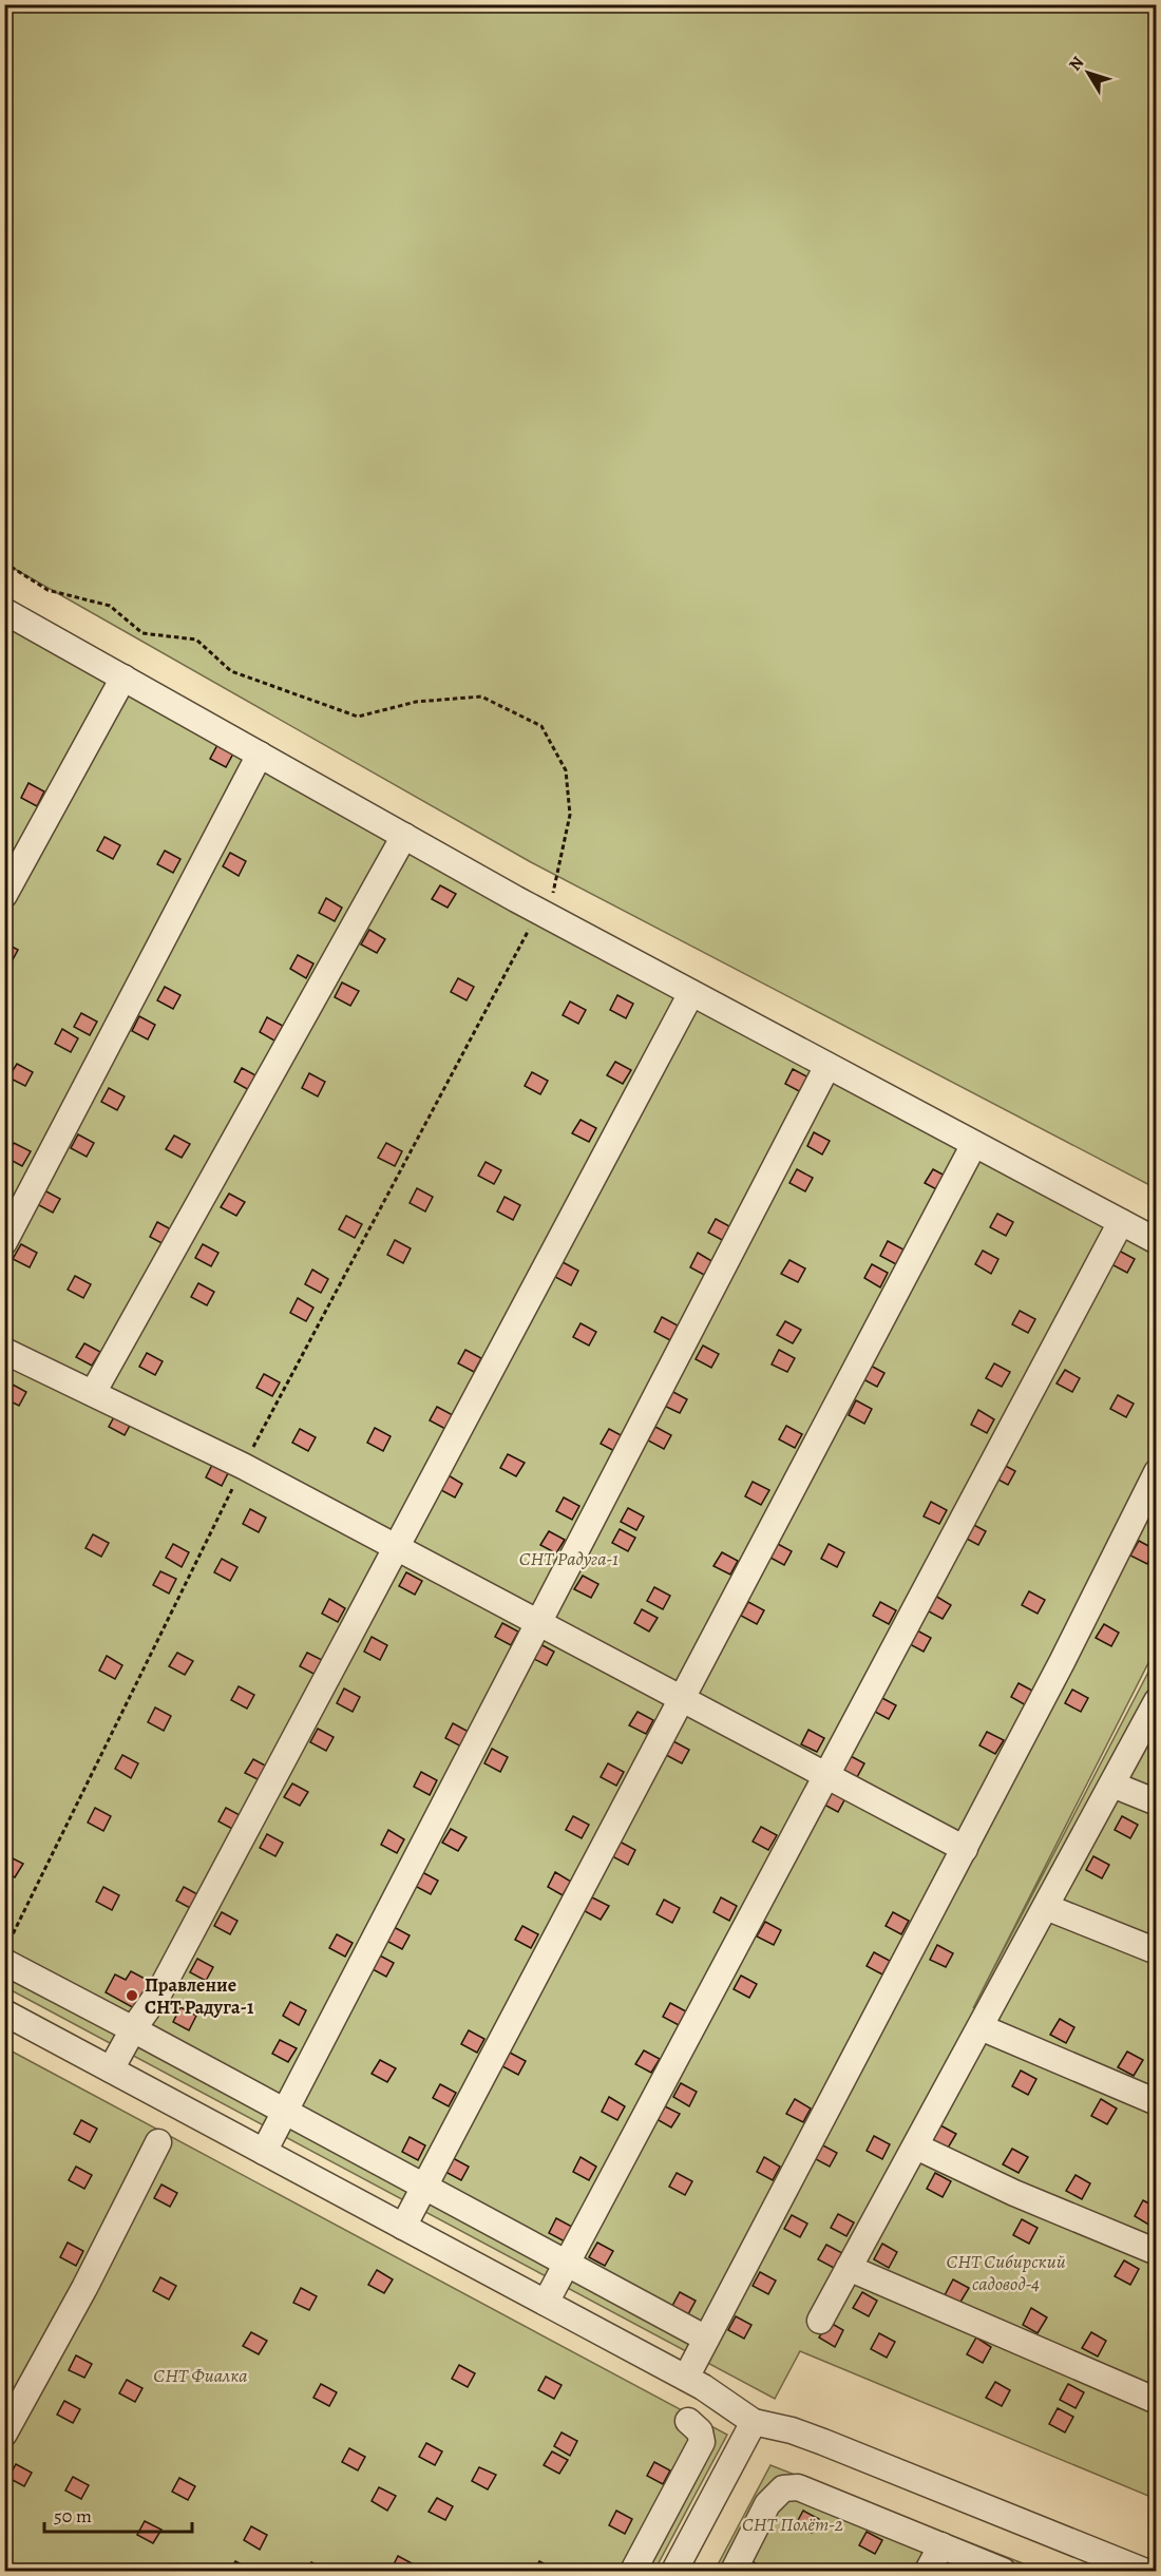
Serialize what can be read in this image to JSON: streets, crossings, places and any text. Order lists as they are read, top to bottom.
{
  "parks": [
    "СНТ Радуга-1",
    "СНТ Сибирский садовод-4",
    "СНТ Фиалка",
    "СНТ Полёт-2"
  ],
  "places": ["Правление СНТ Радуга-1"],
  "scale_bar": "50 m",
  "north": "top left"
}
